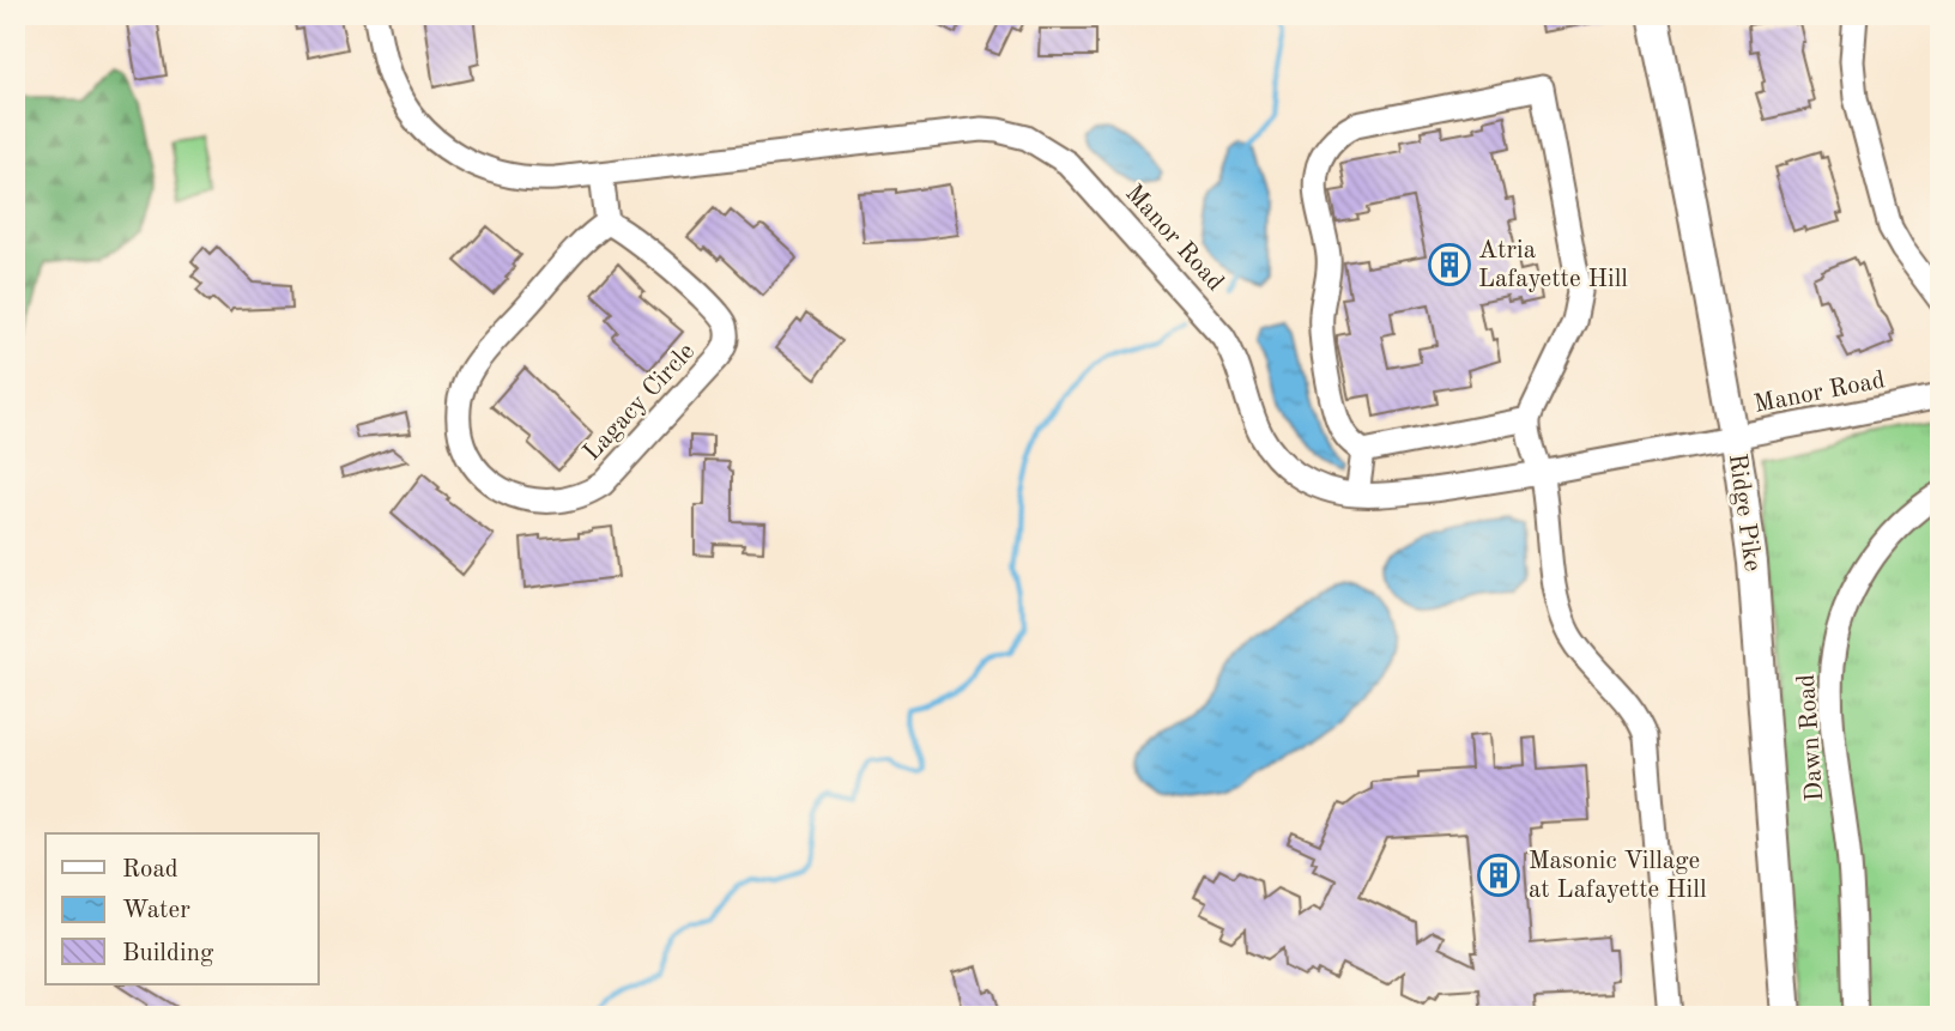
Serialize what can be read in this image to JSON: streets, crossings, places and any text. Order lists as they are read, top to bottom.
{
  "streets": {
    "main road": ["Ridge Pike"],
    "street": ["Manor Road", "Lagacy Circle", "Dawn Road"]
  },
  "crossings": [
    ["Manor Road", "Ridge Pike"]
  ],
  "places": {
    "building": ["Atria Lafayette Hill", "Masonic Village at Lafayette Hill"]
  },
  "legend": ["Road", "Water", "Building"]
}
